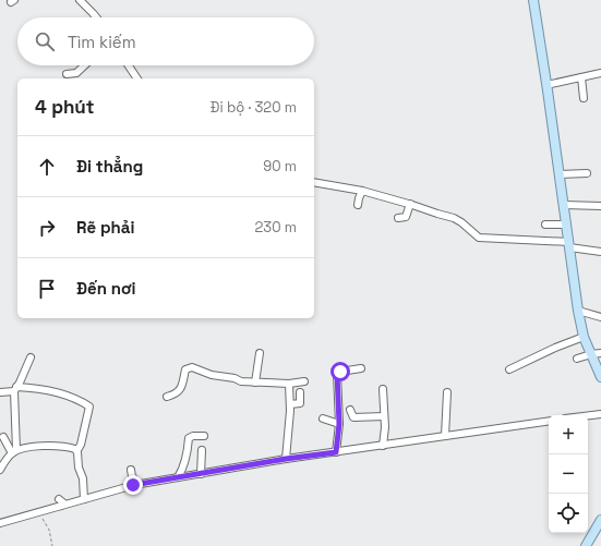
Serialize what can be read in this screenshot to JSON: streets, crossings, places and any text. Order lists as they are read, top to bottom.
{
  "page": {
    "search": "Tìm kiếm",
    "heading": ["4 phút", "Đi bộ · 320 m"],
    "list": [
      ["Đi thẳng", "90 m"],
      ["Rẽ phải", "230 m"],
      "Đến nơi"
    ],
    "map_buttons": ["+", "−"]
  }
}
